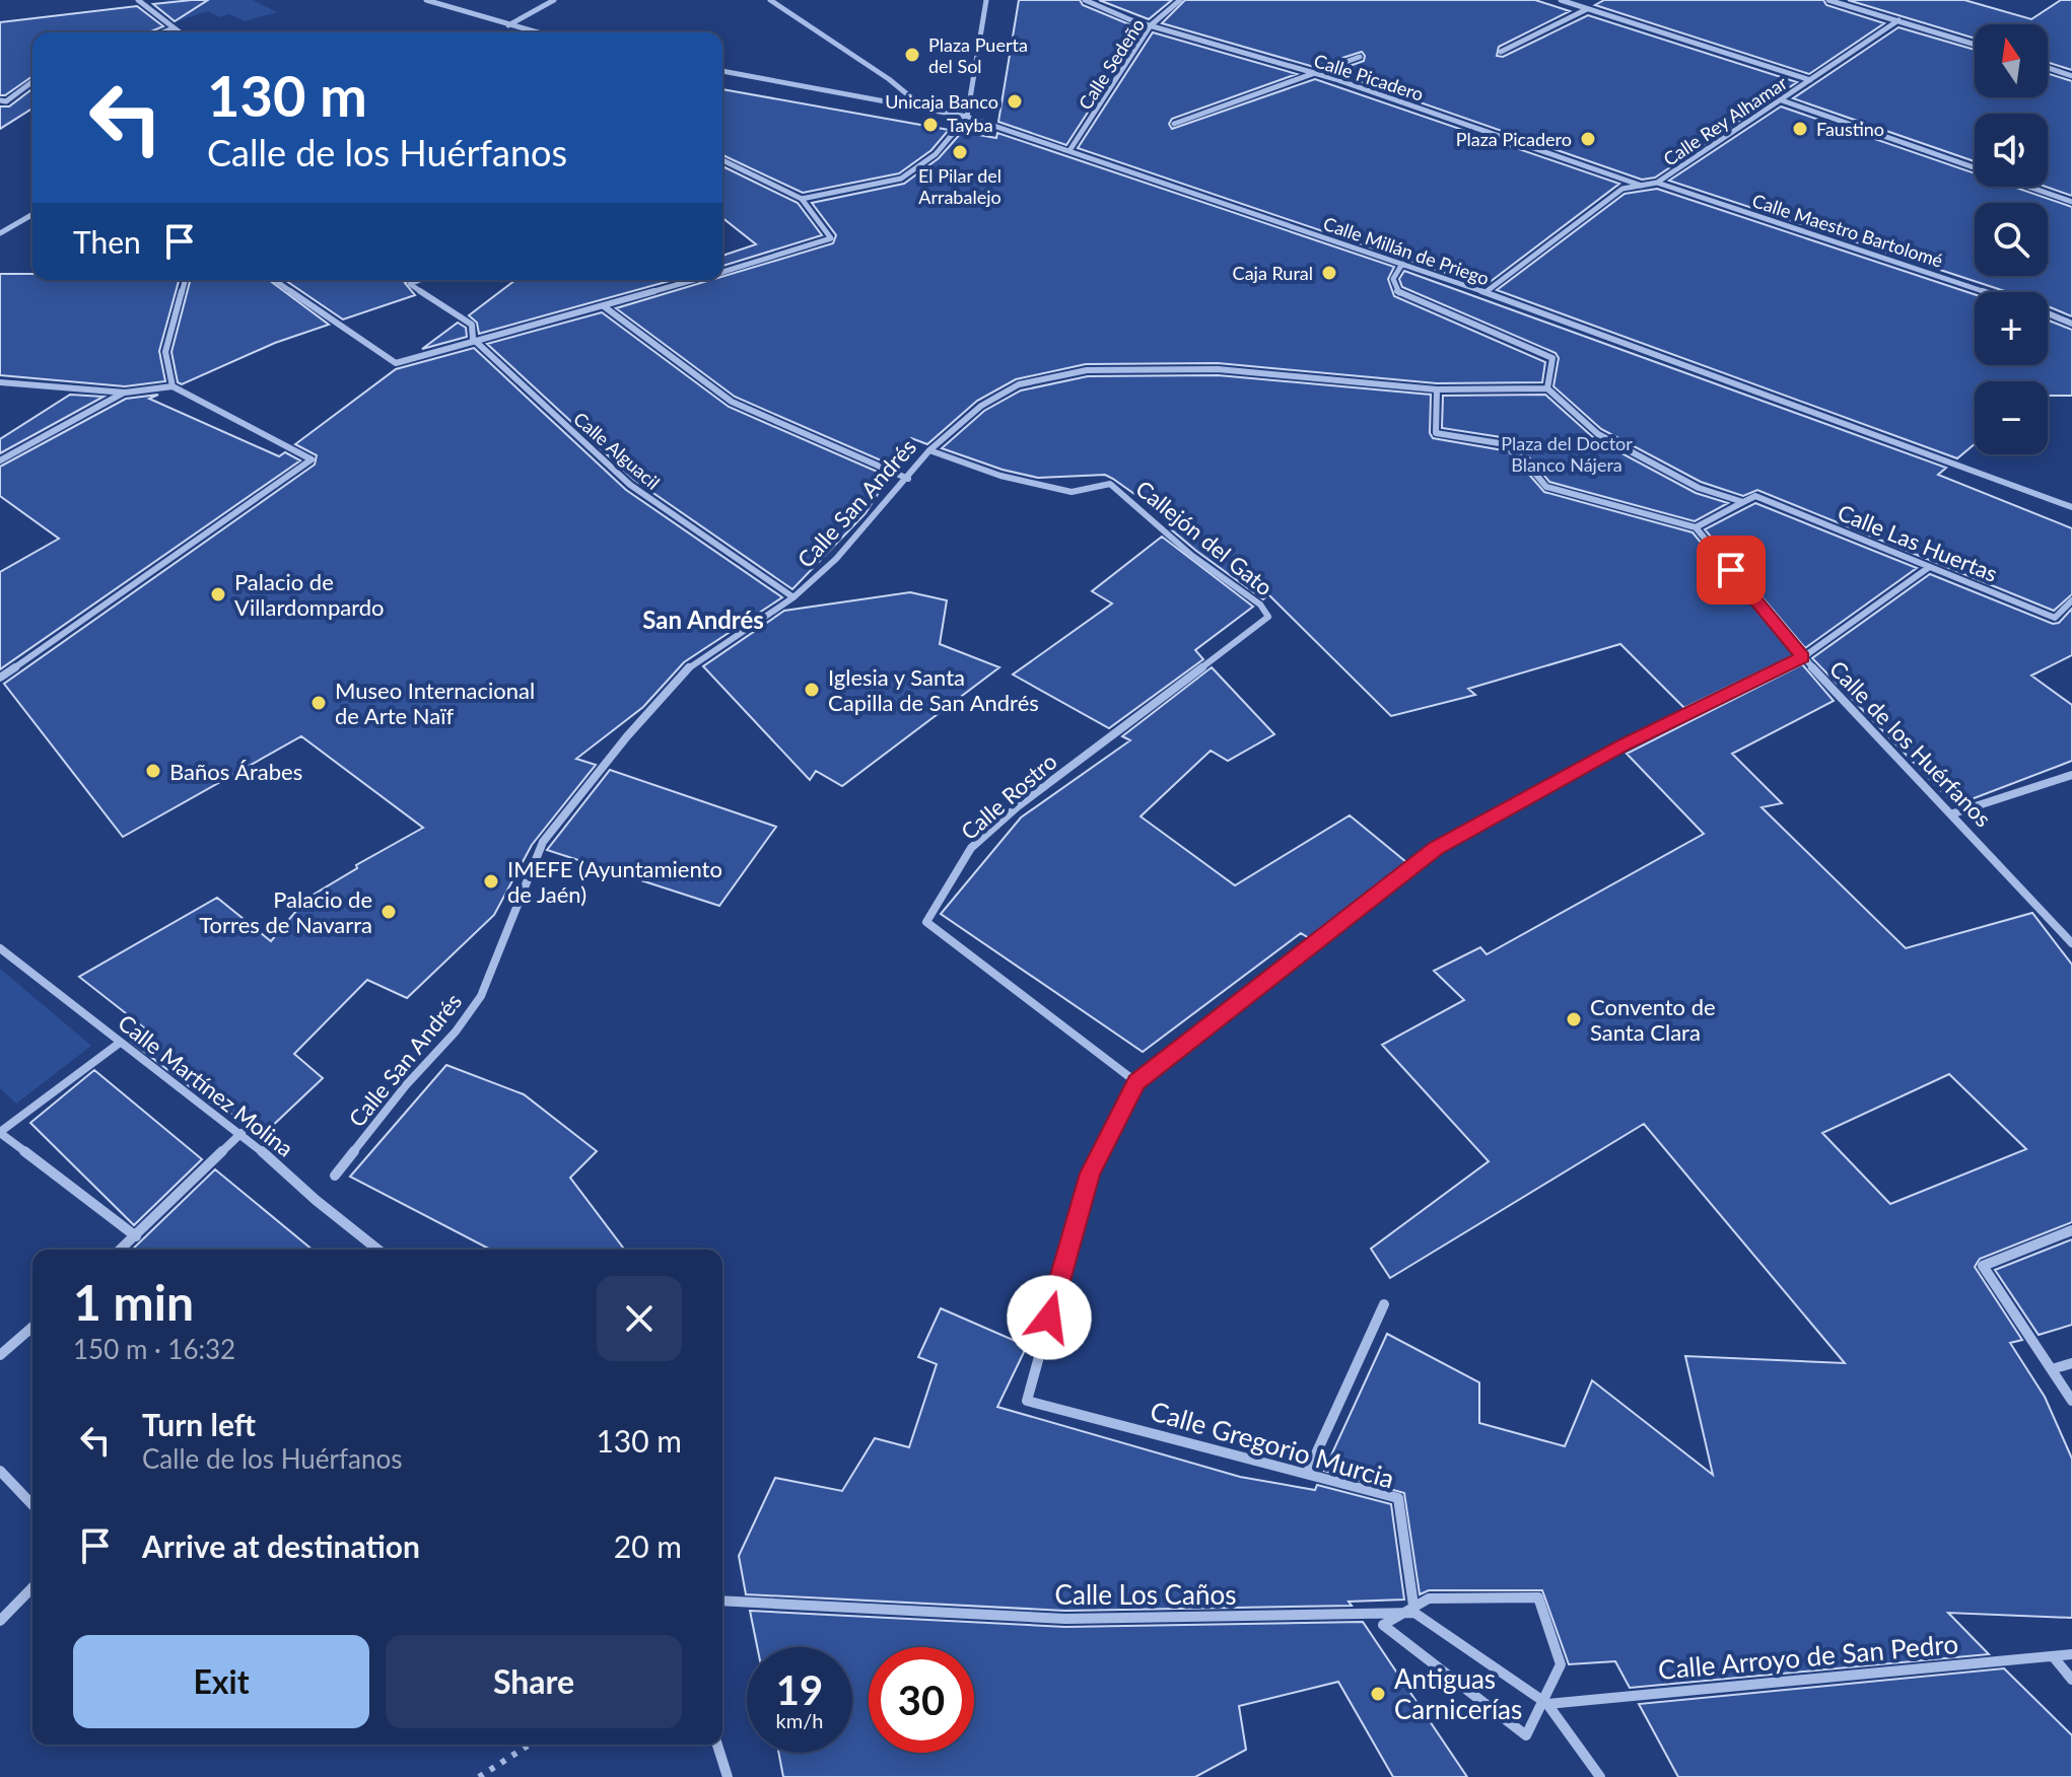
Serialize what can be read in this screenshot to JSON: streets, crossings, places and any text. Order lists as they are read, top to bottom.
{
  "streets": {
    "street": [
      "Calle Sedeño",
      "Calle Picadero",
      "Calle Rey Alhamar",
      "Calle Maestro Bartolomé",
      "Calle Millán de Priego",
      "Calle Alguacil",
      "Calle San Andrés",
      "Callejón del Gato",
      "Calle Las Huertas",
      "Calle de los Huérfanos",
      "Calle Rostro",
      "Calle Martínez Molina",
      "Calle Gregorio Murcia",
      "Calle Los Caños",
      "Calle Arroyo de San Pedro"
    ]
  },
  "crossings": [
    ["Calle Sedeño", "Calle Picadero"],
    ["Calle Sedeño", "Calle Millán de Priego"],
    ["Calle Picadero", "Calle Rey Alhamar"],
    ["Calle Rey Alhamar", "Calle Maestro Bartolomé"],
    ["Calle Rey Alhamar", "Calle Millán de Priego"],
    ["Calle Alguacil", "Calle San Andrés"],
    ["Calle San Andrés", "Callejón del Gato"],
    ["Calle San Andrés", "Calle Las Huertas"],
    ["Callejón del Gato", "Calle Rostro"],
    ["Calle Rostro", "Calle Gregorio Murcia"],
    ["Calle Gregorio Murcia", "Calle Los Caños"],
    ["Calle Los Caños", "Calle Arroyo de San Pedro"]
  ],
  "districts": ["San Andrés"],
  "parks": ["Plaza del Doctor Blanco Nájera"],
  "places": [
    "Plaza Puerta del Sol",
    "Unicaja Banco",
    "Tayba",
    "Faustino",
    "Plaza Picadero",
    "El Pilar del Arrabalejo",
    "Caja Rural",
    "Palacio de Villardompardo",
    "Iglesia y Santa Capilla de San Andrés",
    "Museo Internacional de Arte Naïf",
    "Baños Árabes",
    "IMEFE (Ayuntamiento de Jaén)",
    "Palacio de Torres de Navarra",
    "Convento de Santa Clara",
    "Antiguas Carnicerías"
  ],
  "north": "top",
  "page": {
    "map_buttons": ["+", "−"],
    "turn": ["130 m", "Calle de los Huérfanos"],
    "then": "Then",
    "heading": ["1 min", "150 m · 16:32"],
    "list": [
      {
        "name": "Turn left",
        "note": "Calle de los Huérfanos",
        "value": "130 m"
      },
      {
        "name": "Arrive at destination",
        "value": "20 m"
      }
    ],
    "buttons": ["Exit", "Share"],
    "speed": "19 km/h",
    "limit": "30"
  }
}
